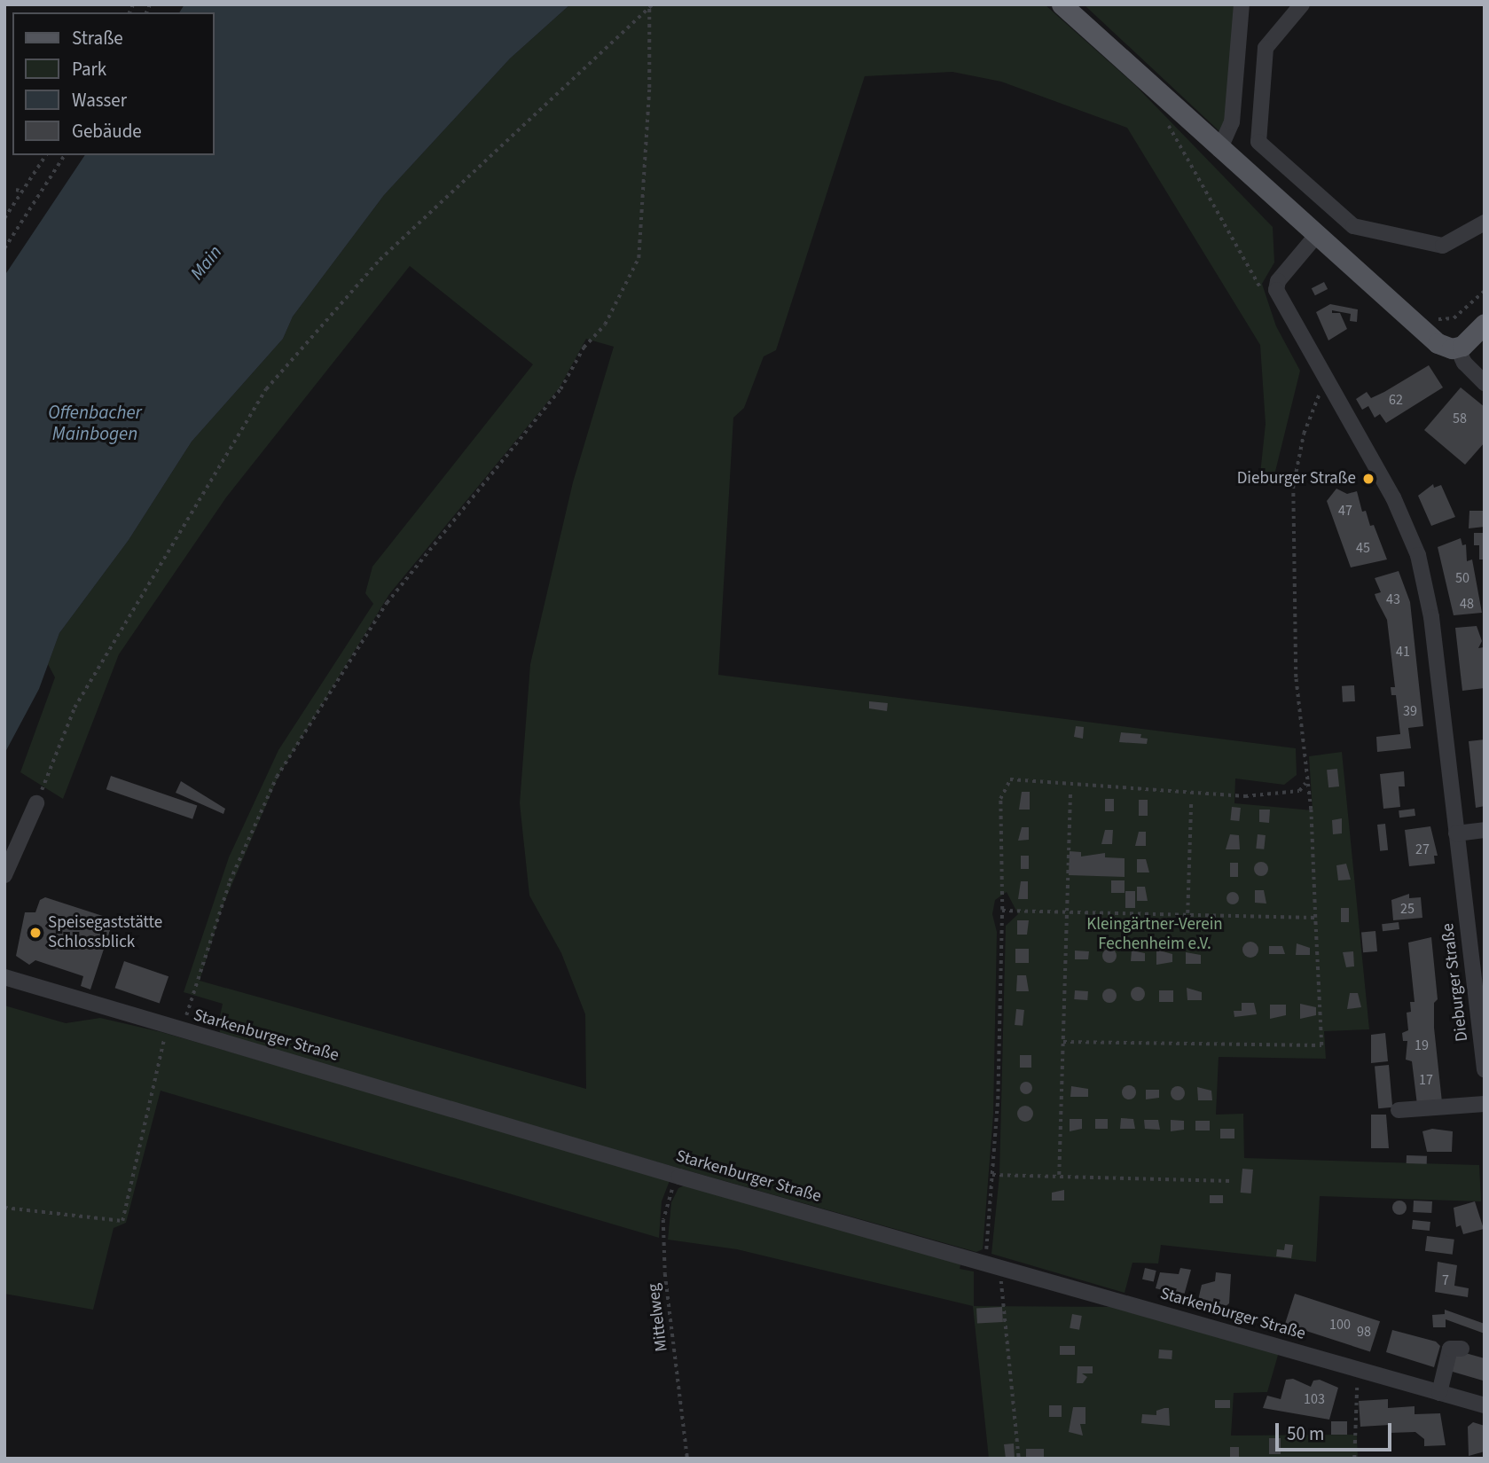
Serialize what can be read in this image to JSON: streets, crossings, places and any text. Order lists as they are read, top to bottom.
{
  "streets": {
    "street": ["Dieburger Straße", "Starkenburger Straße"],
    "path": ["Mittelweg"]
  },
  "crossings": [
    ["Starkenburger Straße", "Mittelweg"]
  ],
  "water": ["Main", "Offenbacher Mainbogen"],
  "parks": ["Kleingärtner-Verein Fechenheim e.V."],
  "places": ["Dieburger Straße", "Speisegaststätte Schlossblick"],
  "house_numbers": [
    "62",
    "58",
    "47",
    "45",
    "50",
    "43",
    "48",
    "41",
    "39",
    "27",
    "25",
    "19",
    "17",
    "7",
    "100",
    "98",
    "103"
  ],
  "legend": [
    "Straße",
    "Park",
    "Wasser",
    "Gebäude"
  ],
  "scale_bar": "50 m"
}
